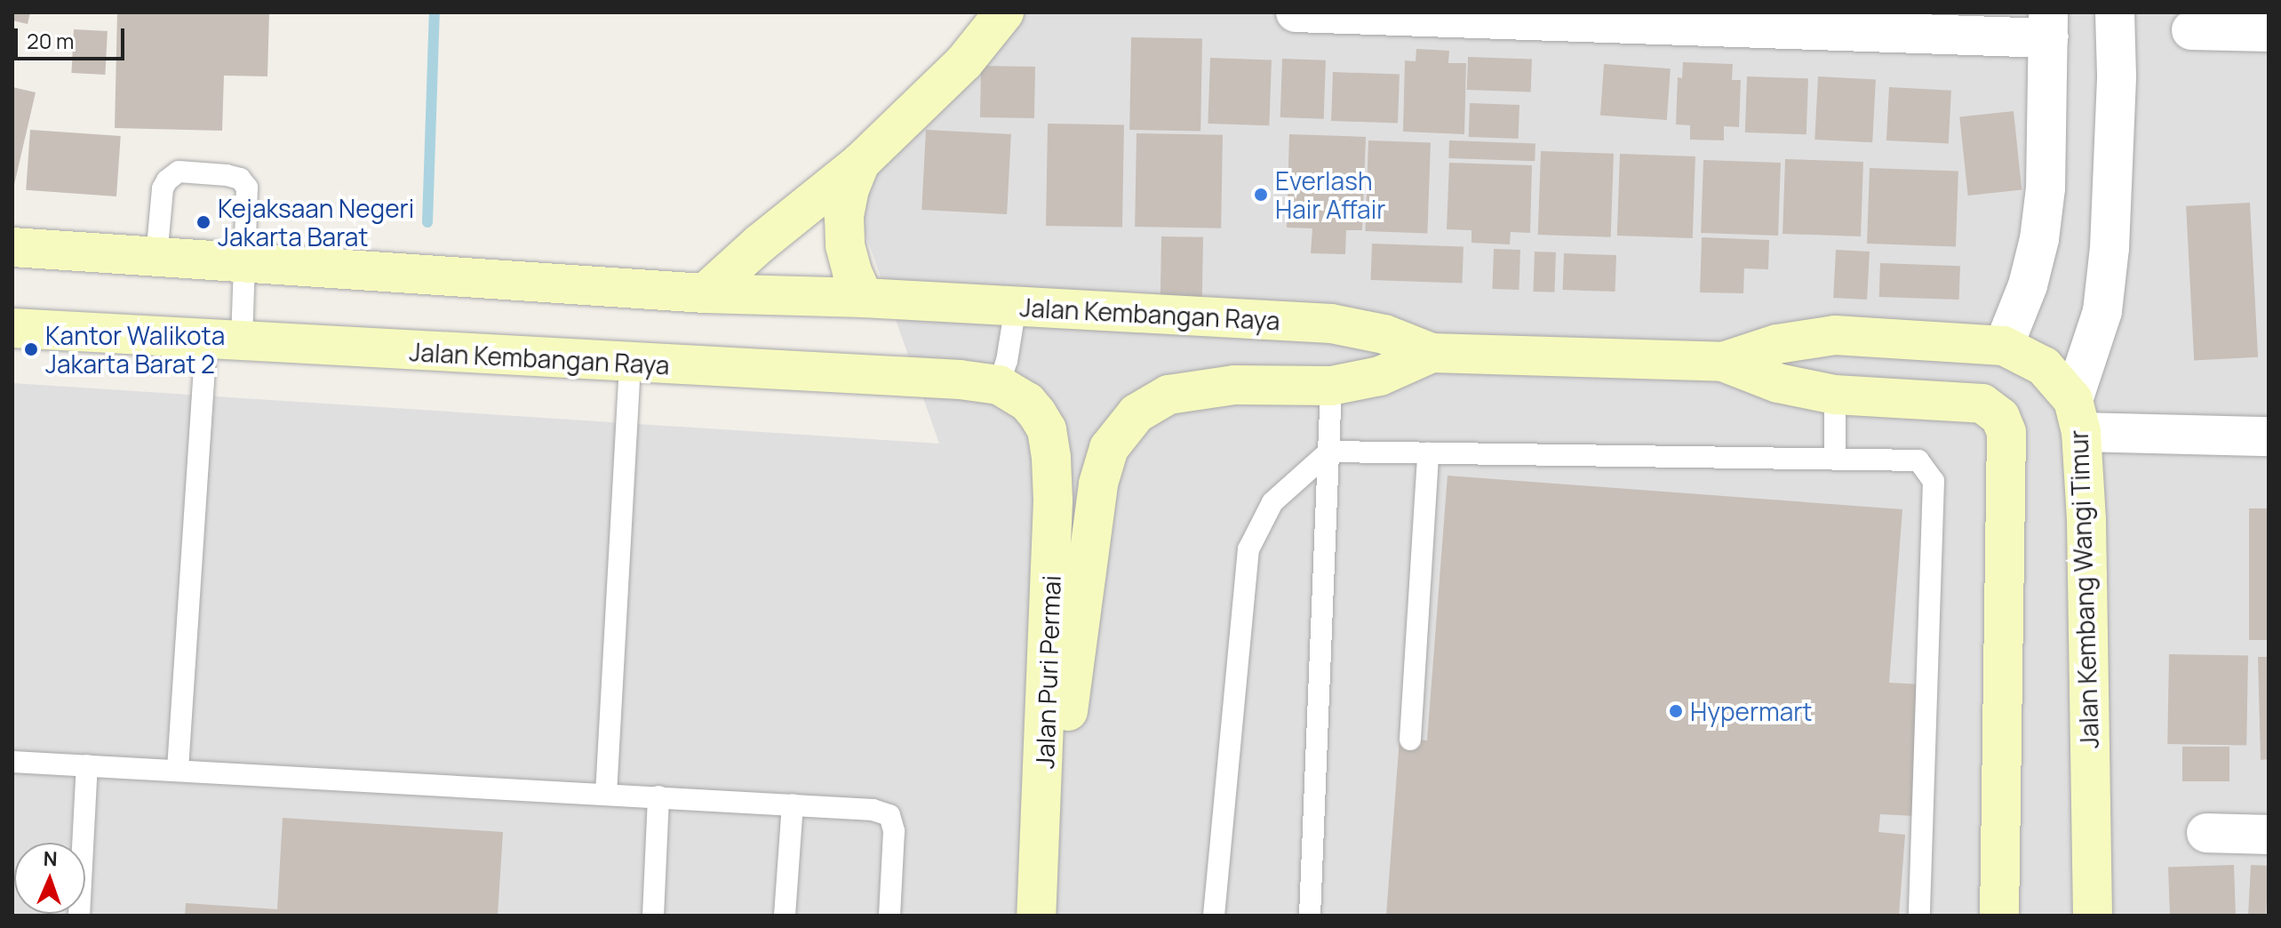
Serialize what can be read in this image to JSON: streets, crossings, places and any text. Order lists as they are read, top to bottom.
{
  "streets": {
    "main road": ["Jalan Kembangan Raya", "Jalan Kembang Wangi Timur", "Jalan Puri Permai"]
  },
  "crossings": [
    ["Jalan Kembangan Raya", "Jalan Kembang Wangi Timur"],
    ["Jalan Kembangan Raya", "Jalan Puri Permai"]
  ],
  "places": [
    "Everlash Hair Affair",
    "Kejaksaan Negeri Jakarta Barat",
    "Kantor Walikota Jakarta Barat 2",
    "Hypermart"
  ],
  "scale_bar": "20 m",
  "north": "top"
}
